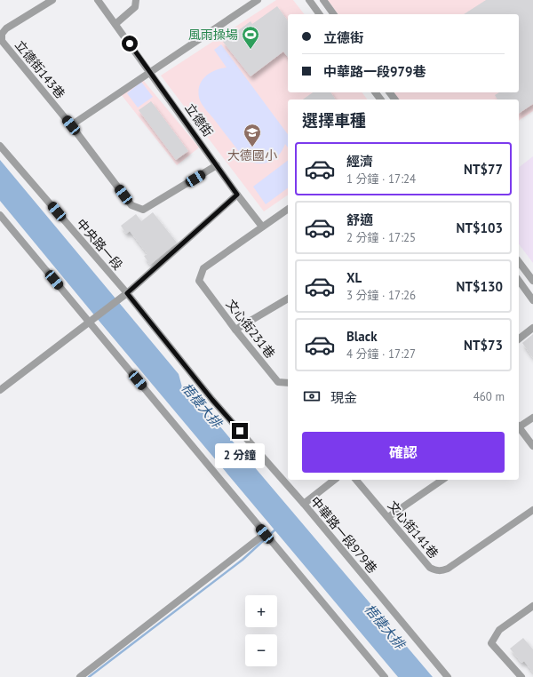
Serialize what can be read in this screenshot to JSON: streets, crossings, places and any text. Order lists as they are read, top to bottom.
{
  "streets": {
    "street": [
      "立德街143巷",
      "立德街",
      "中央路一段",
      "文心街231巷",
      "文心街141巷",
      "中華路一段979巷"
    ]
  },
  "crossings": [
    ["立德街143巷", "立德街"],
    ["立德街", "文心街231巷"],
    ["中央路一段", "中華路一段979巷"]
  ],
  "water": ["梧棲大排"],
  "places": {
    "sports": ["風雨操場"],
    "school or university": ["大德國小"]
  },
  "page": {
    "banner": ["立德街", "中華路一段979巷"],
    "heading": "選擇車種",
    "list": [
      {
        "name": "經濟",
        "note": "1 分鐘 · 17:24",
        "value": "NT$77"
      },
      {
        "name": "舒適",
        "note": "2 分鐘 · 17:25",
        "value": "NT$103"
      },
      {
        "name": "XL",
        "note": "3 分鐘 · 17:26",
        "value": "NT$130"
      },
      {
        "name": "Black",
        "note": "4 分鐘 · 17:27",
        "value": "NT$73"
      }
    ],
    "pay": ["現金", "460 m"],
    "buttons": "確認",
    "bubble": "2 分鐘",
    "map_buttons": ["+", "−"]
  }
}
